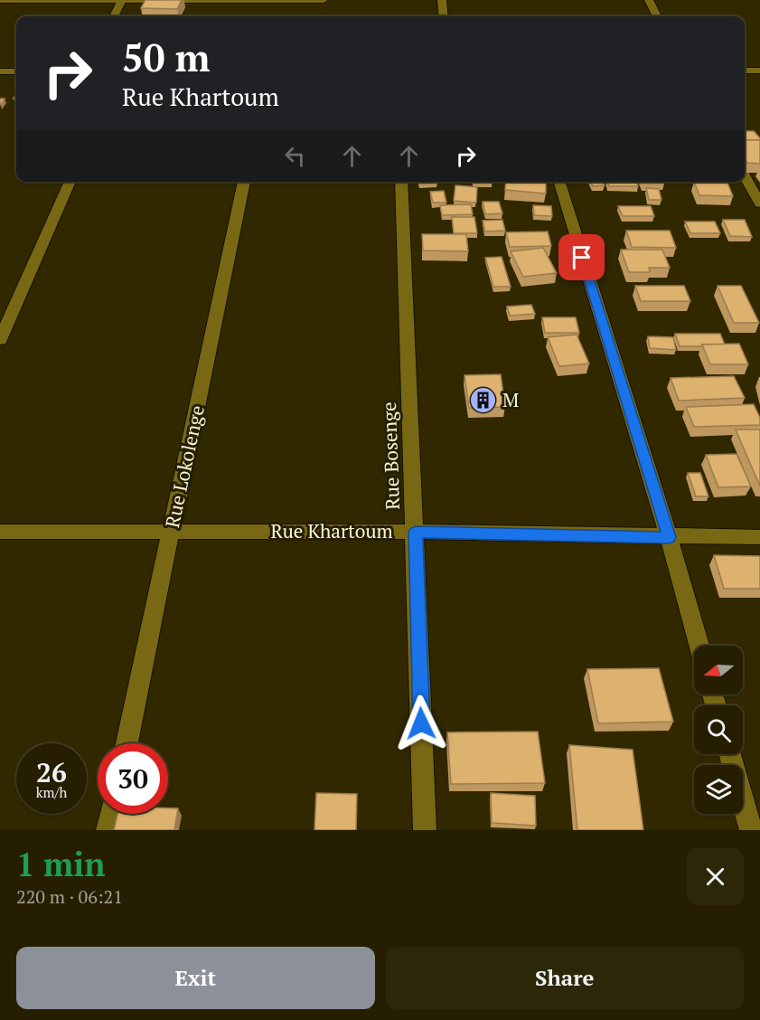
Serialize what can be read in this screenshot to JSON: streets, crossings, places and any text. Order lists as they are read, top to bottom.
{
  "streets": {
    "street": ["Rue Bosenge", "Rue Lokolenge", "Rue Khartoum"]
  },
  "crossings": [
    ["Rue Bosenge", "Rue Khartoum"],
    ["Rue Lokolenge", "Rue Khartoum"]
  ],
  "places": {
    "building": ["M"]
  },
  "north": "left",
  "page": {
    "turn": ["50 m", "Rue Khartoum"],
    "speed": "26 km/h",
    "limit": "30",
    "heading": ["1 min", "220 m · 06:21"],
    "buttons": ["Exit", "Share"]
  }
}
